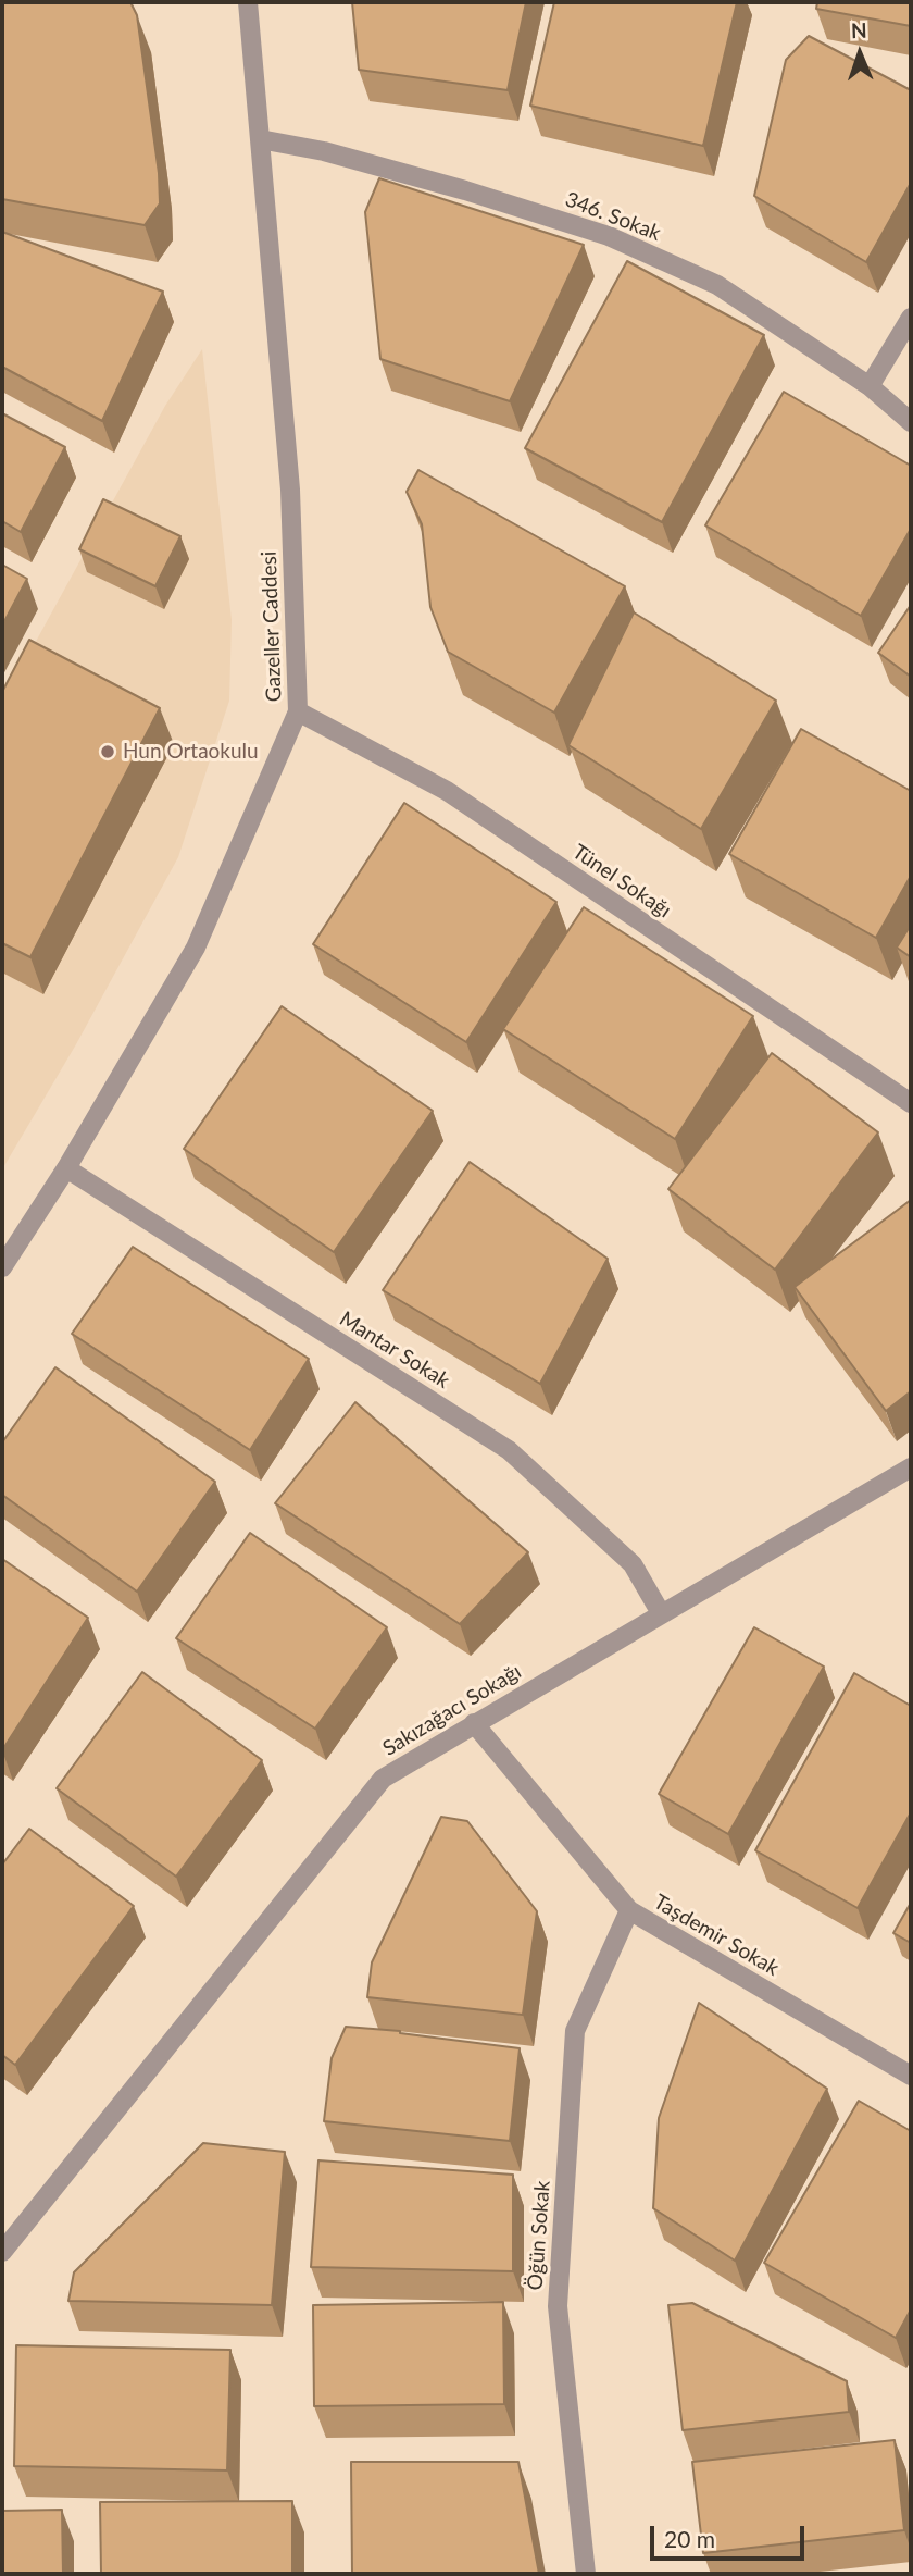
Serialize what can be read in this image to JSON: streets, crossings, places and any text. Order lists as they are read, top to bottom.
{
  "streets": {
    "street": [
      "346. Sokak",
      "Gazeller Caddesi",
      "Tünel Sokağı",
      "Mantar Sokak",
      "Sakızağacı Sokağı",
      "Taşdemir Sokak",
      "Öğün Sokak"
    ]
  },
  "crossings": [
    ["346. Sokak", "Gazeller Caddesi"],
    ["Gazeller Caddesi", "Tünel Sokağı"],
    ["Gazeller Caddesi", "Mantar Sokak"],
    ["Mantar Sokak", "Sakızağacı Sokağı"],
    ["Sakızağacı Sokağı", "Taşdemir Sokak"],
    ["Taşdemir Sokak", "Öğün Sokak"]
  ],
  "places": ["Hun Ortaokulu"],
  "scale_bar": "20 m",
  "north": "top"
}
